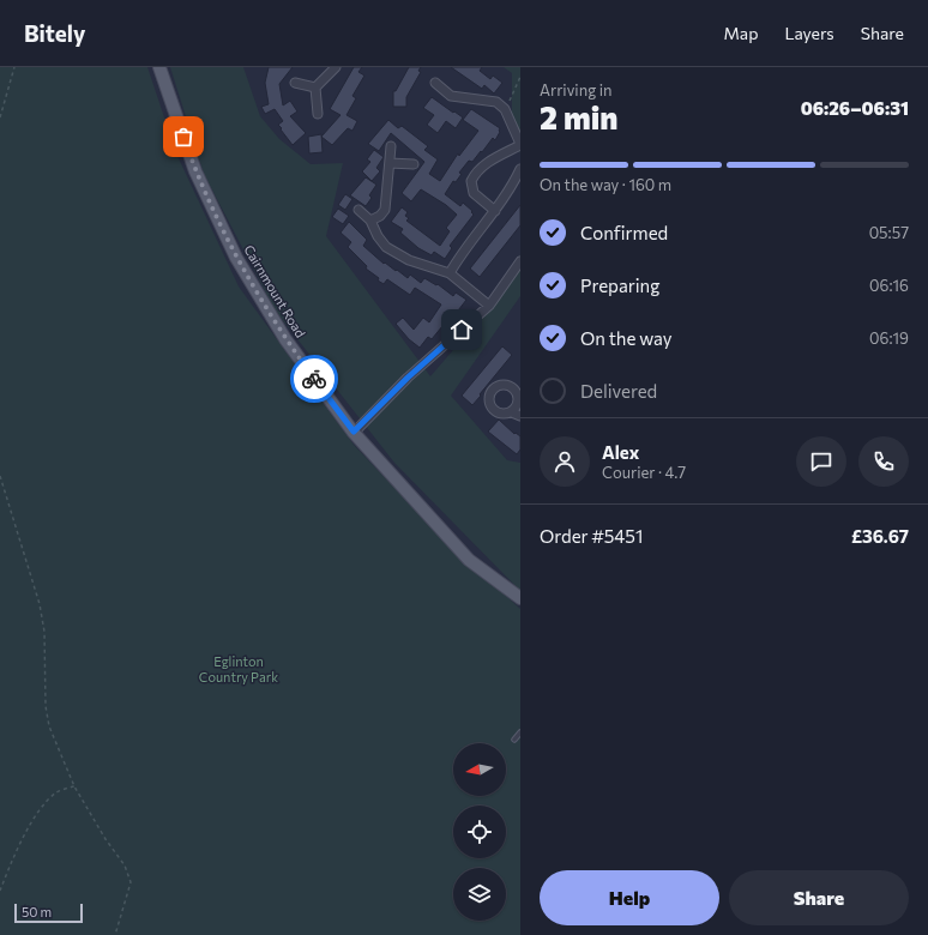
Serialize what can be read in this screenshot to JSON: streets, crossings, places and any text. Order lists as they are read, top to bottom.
{
  "streets": {
    "main road": ["Cairnmount Road"]
  },
  "parks": ["Eglinton Country Park"],
  "scale_bar": "50 m",
  "north": "left",
  "page": {
    "header": "Bitely",
    "nav": ["Map", "Layers", "Share"],
    "heading": ["2 min", "Arriving in", "06:26–06:31"],
    "panel": [
      "Alex",
      "Courier · 4.7",
      "Order #5451",
      "£36.67"
    ],
    "bar": "On the way · 160 m",
    "list": [
      ["Confirmed", "05:57"],
      ["Preparing", "06:16"],
      ["On the way", "06:19"],
      "Delivered"
    ],
    "buttons": ["Help", "Share"],
    "scale": "50 m"
  }
}
